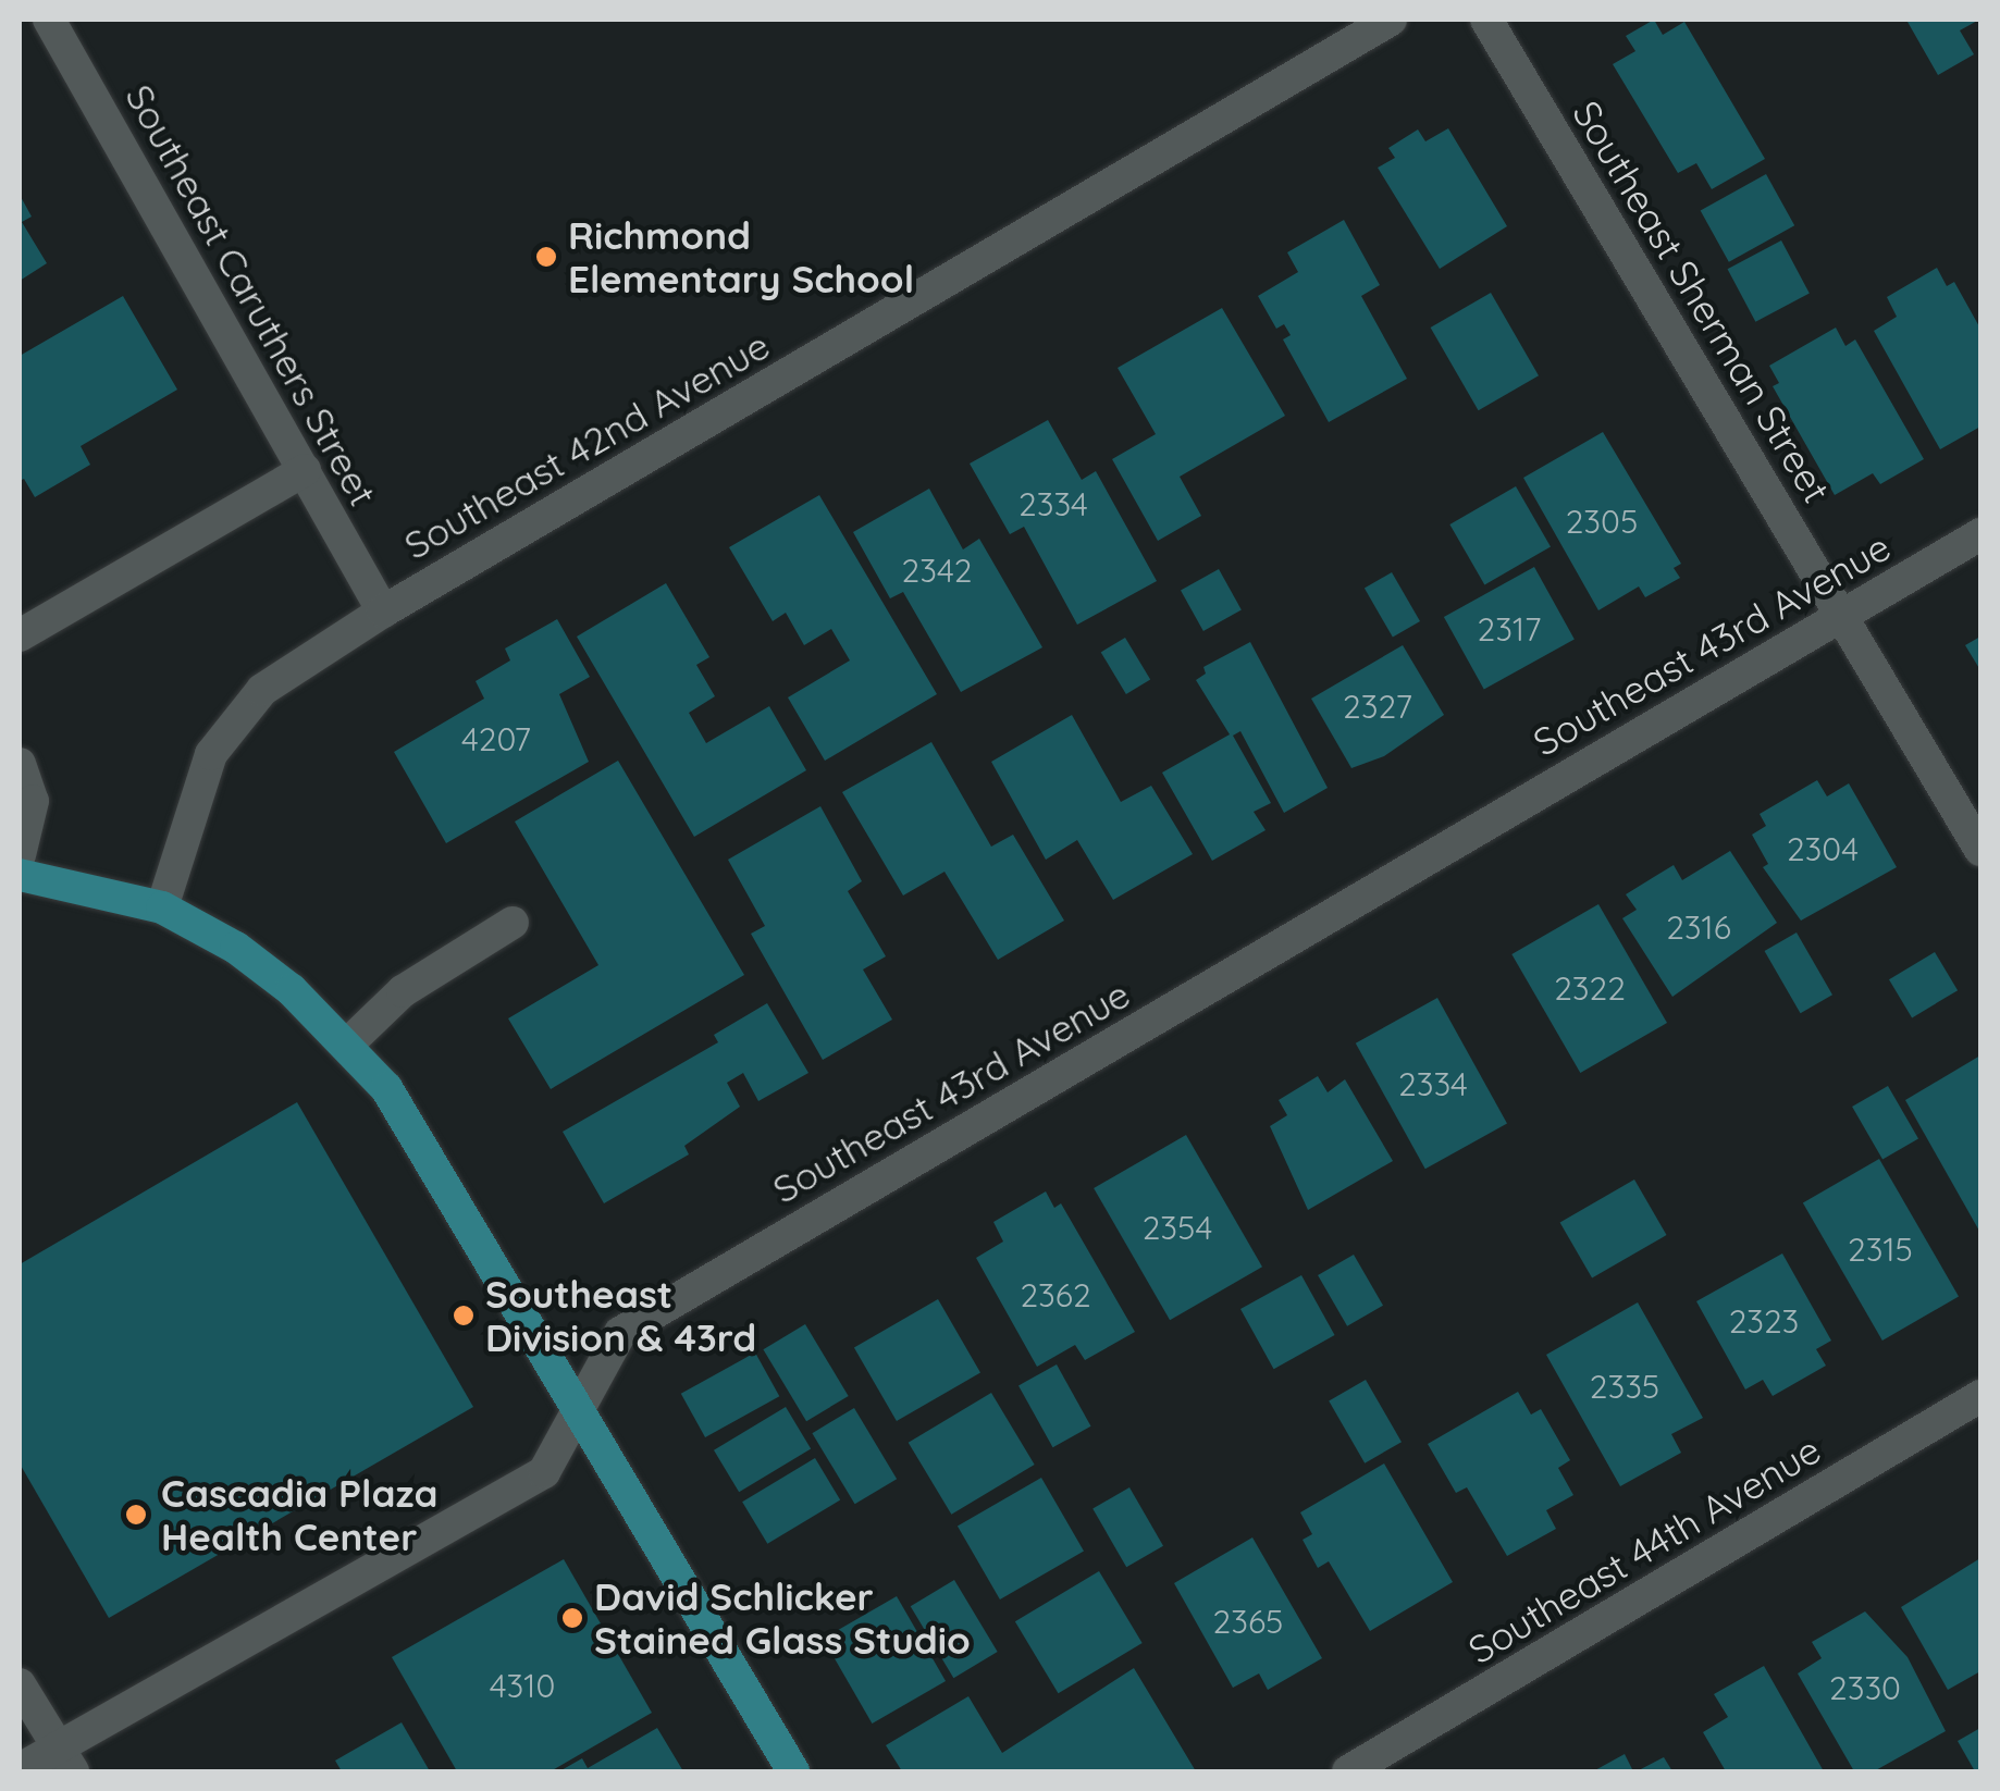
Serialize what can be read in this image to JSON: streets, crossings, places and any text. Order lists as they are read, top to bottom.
{
  "streets": {
    "street": [
      "Southeast Caruthers Street",
      "Southeast Sherman Street",
      "Southeast 42nd Avenue",
      "Southeast 43rd Avenue",
      "Southeast 44th Avenue"
    ]
  },
  "crossings": [
    ["Southeast Caruthers Street", "Southeast 42nd Avenue"],
    ["Southeast Sherman Street", "Southeast 43rd Avenue"]
  ],
  "places": [
    "Richmond Elementary School",
    "Southeast Division & 43rd",
    "Cascadia Plaza Health Center",
    "David Schlicker Stained Glass Studio"
  ],
  "house_numbers": [
    "2334",
    "2305",
    "2342",
    "2317",
    "2327",
    "4207",
    "2304",
    "2316",
    "2322",
    "2334",
    "2354",
    "2315",
    "2362",
    "2323",
    "2335",
    "2365",
    "4310",
    "2330"
  ]
}
